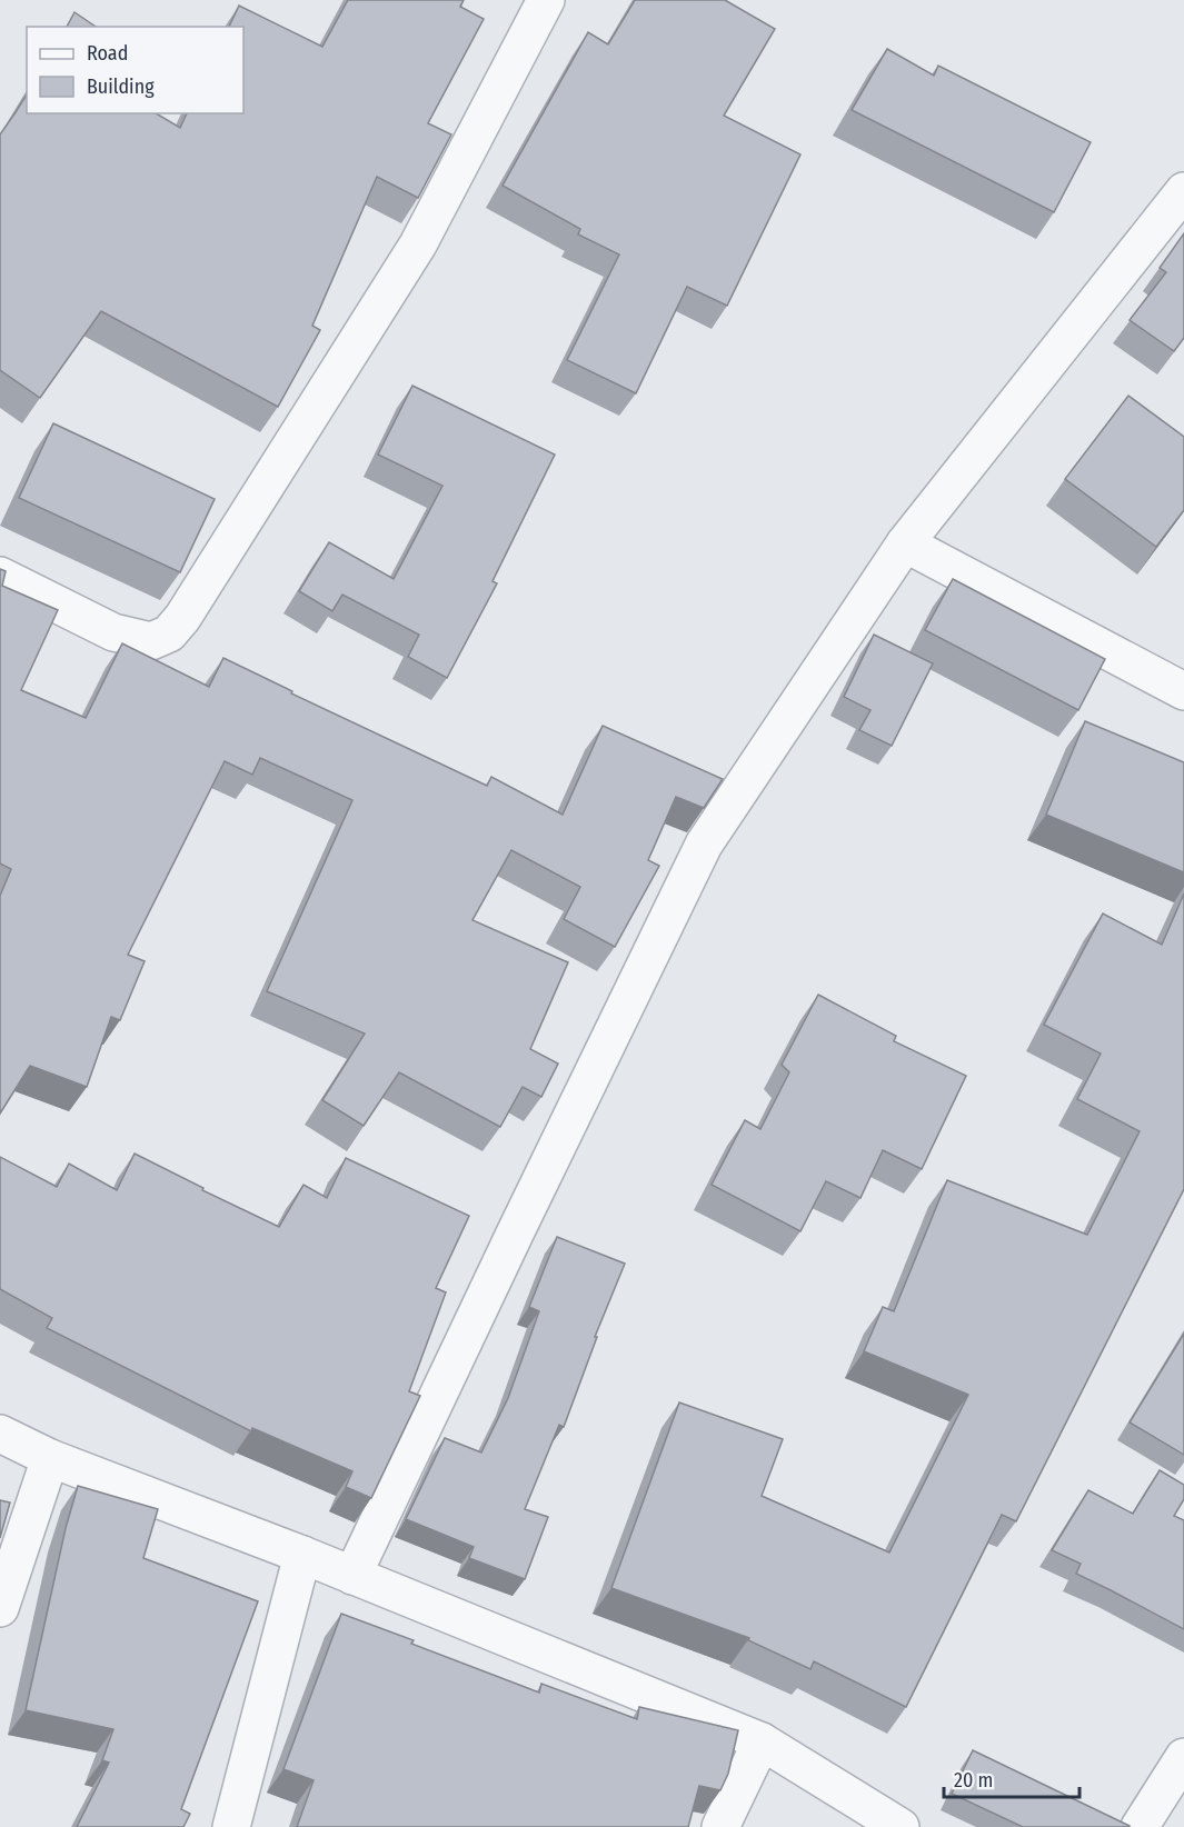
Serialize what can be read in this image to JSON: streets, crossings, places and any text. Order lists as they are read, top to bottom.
{
  "legend": ["Road", "Building"],
  "scale_bar": "20 m"
}
